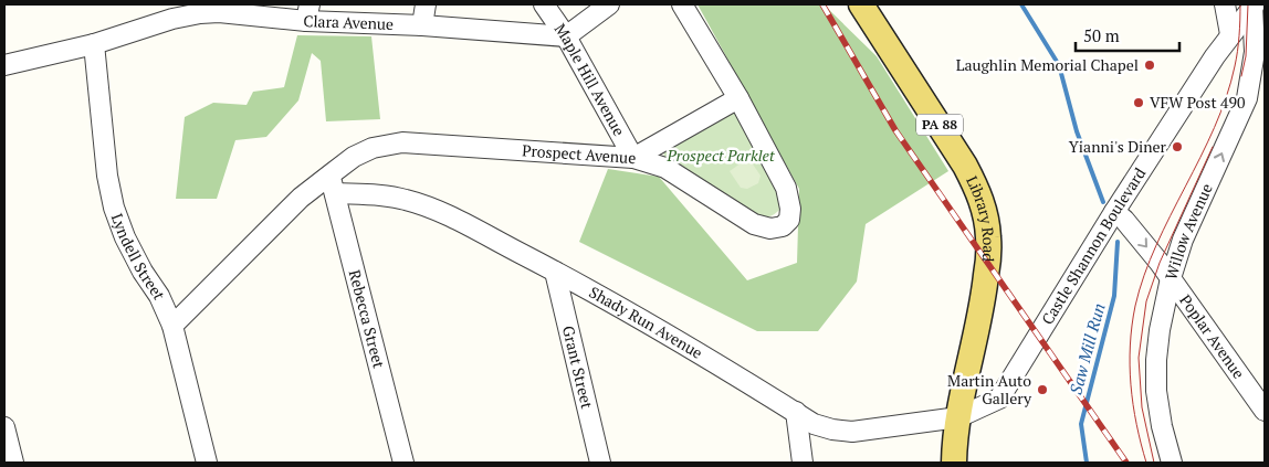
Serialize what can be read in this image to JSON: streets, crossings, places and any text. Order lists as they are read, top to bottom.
{
  "streets": {
    "main road": ["PA 88", "Library Road"],
    "street": [
      "Clara Avenue",
      "Maple Hill Avenue",
      "Prospect Avenue",
      "Willow Avenue",
      "Castle Shannon Boulevard",
      "Lyndell Street",
      "Rebecca Street",
      "Shady Run Avenue",
      "Poplar Avenue",
      "Grant Street"
    ]
  },
  "crossings": [
    ["Clara Avenue", "Maple Hill Avenue"],
    ["Clara Avenue", "Lyndell Street"],
    ["Maple Hill Avenue", "Prospect Avenue"],
    ["Prospect Avenue", "Lyndell Street"],
    ["Prospect Avenue", "Rebecca Street"],
    ["Prospect Avenue", "Shady Run Avenue"],
    ["Library Road", "Castle Shannon Boulevard"],
    ["Library Road", "Shady Run Avenue"],
    ["Willow Avenue", "Castle Shannon Boulevard"],
    ["Willow Avenue", "Poplar Avenue"],
    ["Castle Shannon Boulevard", "Shady Run Avenue"],
    ["Castle Shannon Boulevard", "Poplar Avenue"],
    ["Rebecca Street", "Shady Run Avenue"],
    ["Shady Run Avenue", "Grant Street"]
  ],
  "one_way": ["Willow Avenue", "Poplar Avenue"],
  "water": ["Saw Mill Run"],
  "parks": ["Prospect Parklet"],
  "places": [
    "Laughlin Memorial Chapel",
    "VFW Post 490",
    "Yianni's Diner",
    "Martin Auto Gallery"
  ],
  "scale_bar": "50 m"
}
